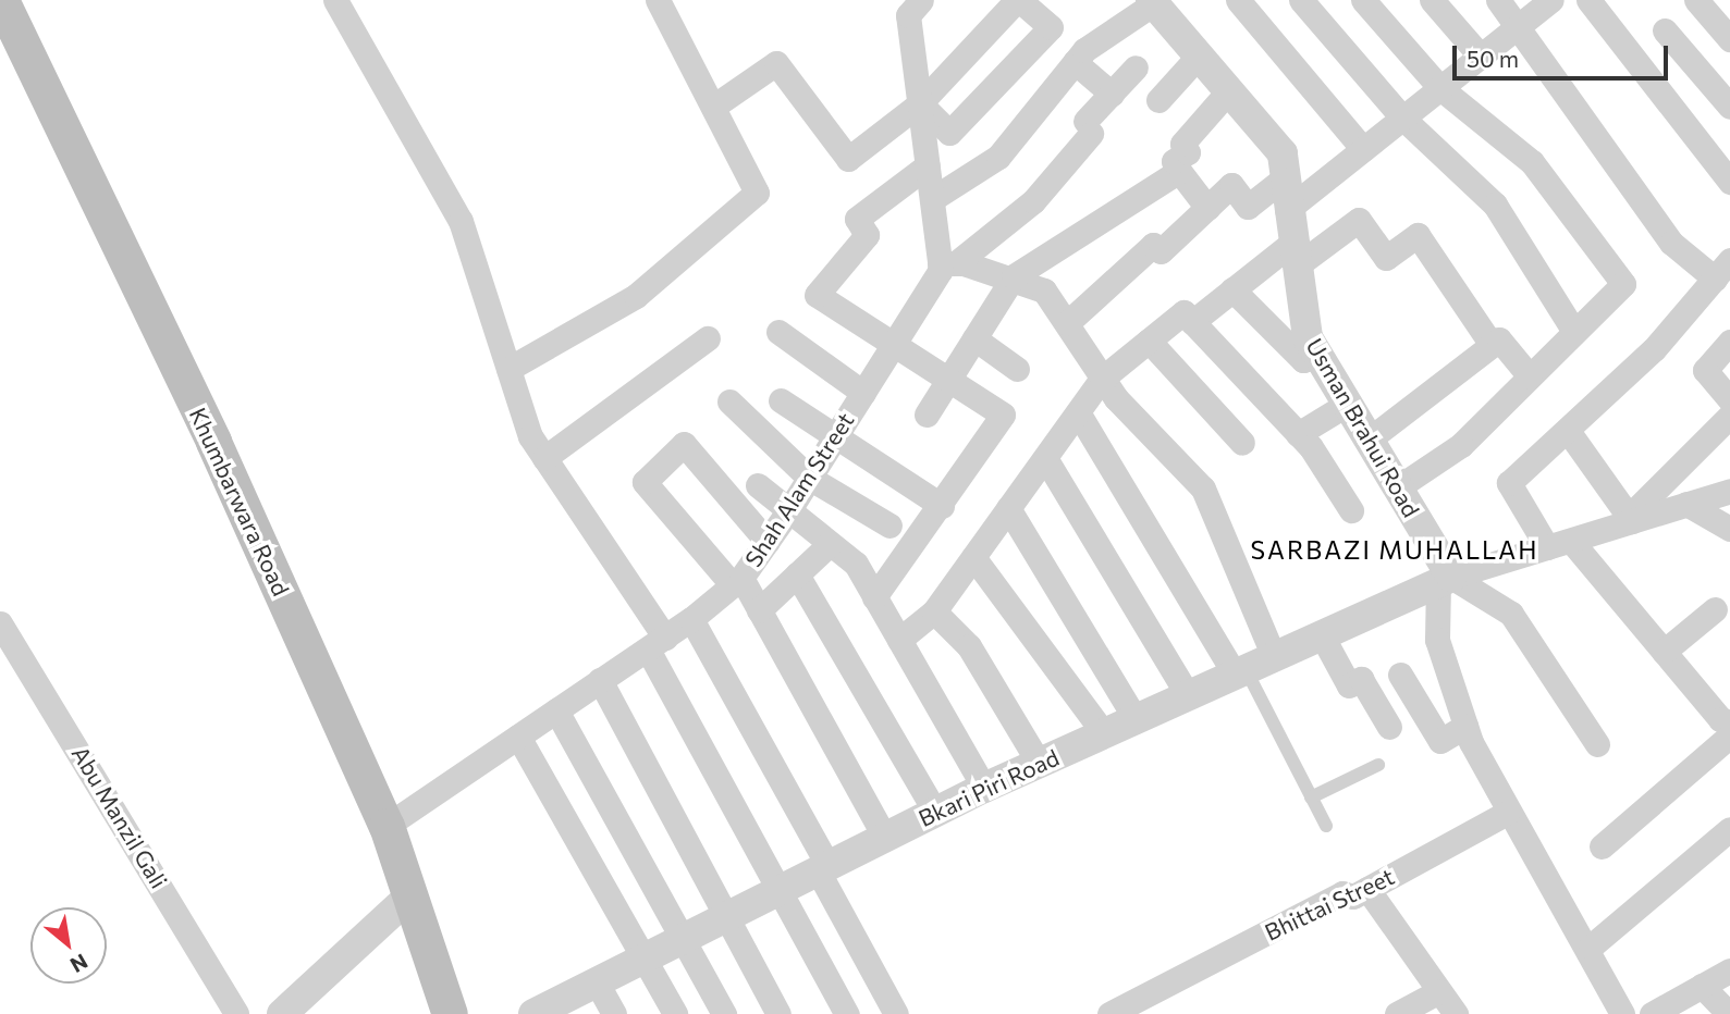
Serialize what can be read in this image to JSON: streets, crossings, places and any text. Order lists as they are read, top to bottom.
{
  "streets": {
    "main road": ["Khumbarwara Road"],
    "street": [
      "Usman Brahui Road",
      "Shah Alam Street",
      "Bkari Piri Road",
      "Abu Manzil Gali",
      "Bhittai Street"
    ]
  },
  "crossings": [
    ["Usman Brahui Road", "Bkari Piri Road"],
    ["Shah Alam Street", "Khumbarwara Road"]
  ],
  "districts": ["SARBAZI MUHALLAH"],
  "scale_bar": "50 m",
  "north": "bottom right"
}
